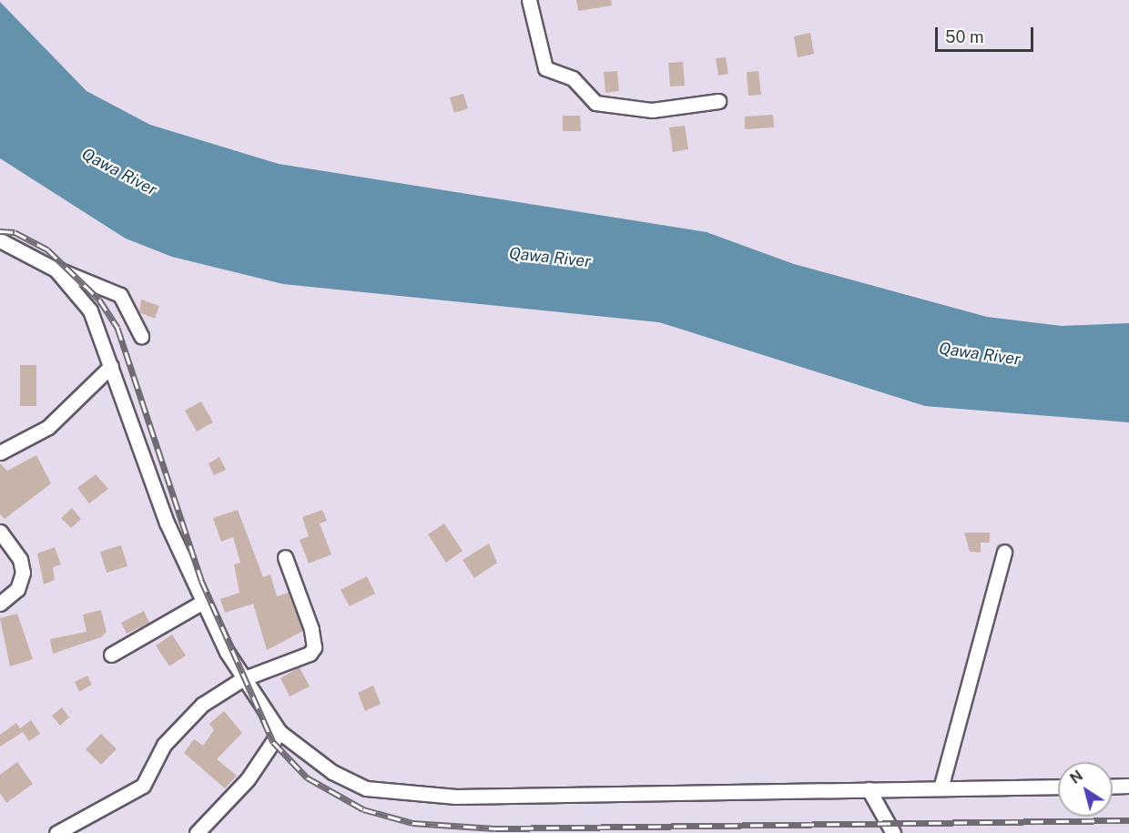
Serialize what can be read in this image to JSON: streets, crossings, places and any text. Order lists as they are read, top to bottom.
{
  "water": ["Qawa River"],
  "scale_bar": "50 m",
  "north": "top left"
}
